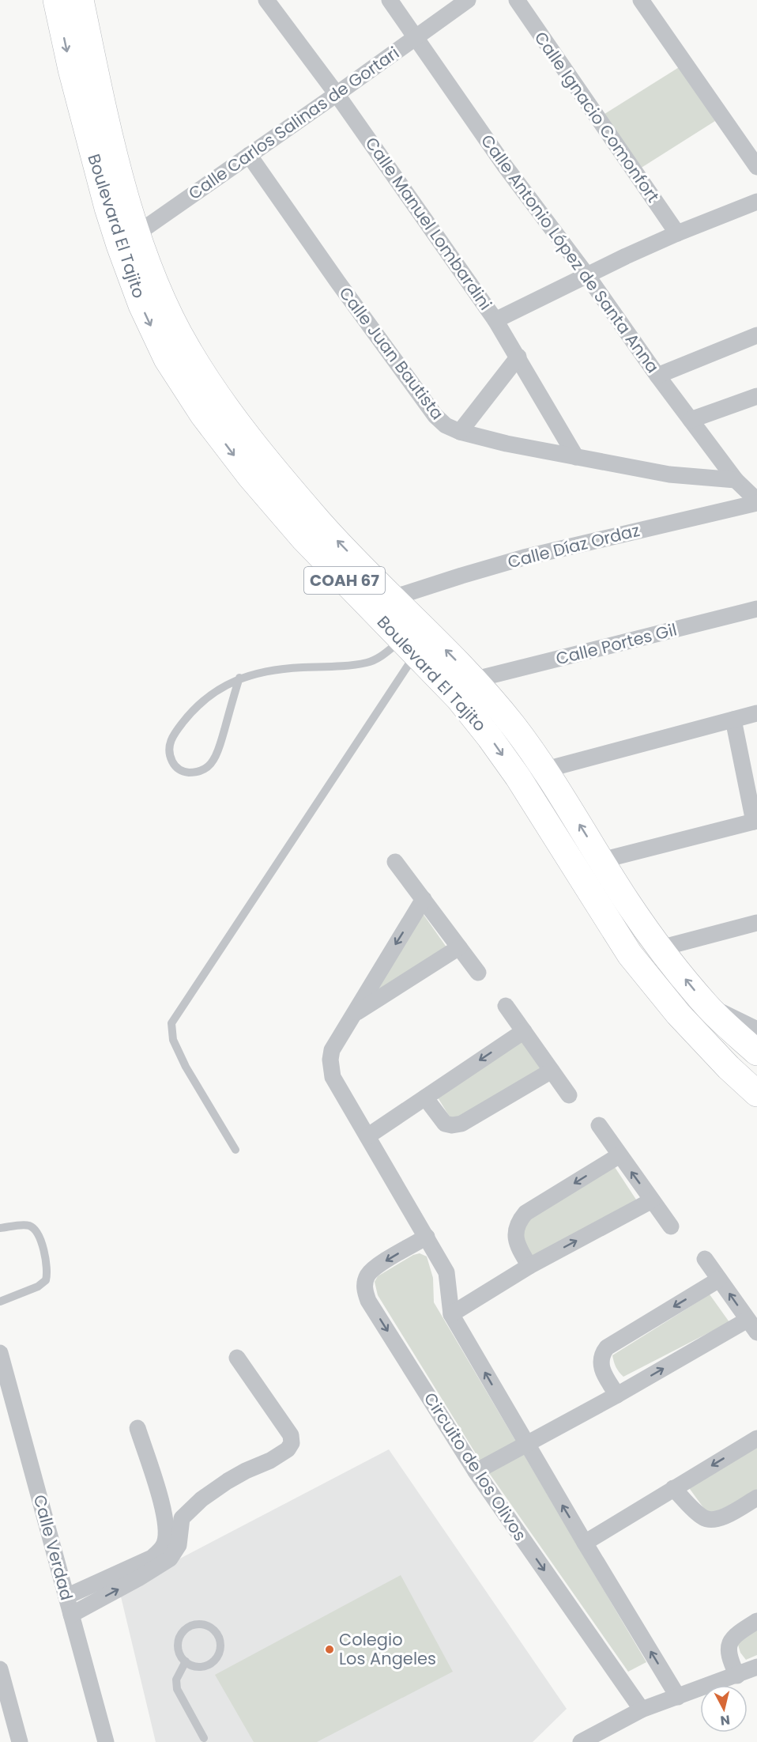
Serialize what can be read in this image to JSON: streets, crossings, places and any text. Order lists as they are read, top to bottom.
{
  "streets": {
    "main road": ["Boulevard El Tajito", "COAH 67"],
    "street": [
      "Calle Ignacio Comonfort",
      "Calle Carlos Salinas de Gortari",
      "Calle Manuel Lombardini",
      "Calle Antonio López de Santa Anna",
      "Calle Juan Bautista",
      "Calle Díaz Ordaz",
      "Calle Portes Gil",
      "Circuito de los Olivos",
      "Calle Verdad"
    ]
  },
  "crossings": [
    ["Calle Carlos Salinas de Gortari", "Calle Manuel Lombardini"],
    ["Calle Carlos Salinas de Gortari", "Boulevard El Tajito"],
    ["Calle Carlos Salinas de Gortari", "Calle Antonio López de Santa Anna"],
    ["Calle Carlos Salinas de Gortari", "Calle Juan Bautista"],
    ["Calle Manuel Lombardini", "Calle Juan Bautista"],
    ["Boulevard El Tajito", "Calle Díaz Ordaz"],
    ["Boulevard El Tajito", "Calle Portes Gil"],
    ["Calle Antonio López de Santa Anna", "Calle Juan Bautista"],
    ["Calle Antonio López de Santa Anna", "Calle Díaz Ordaz"]
  ],
  "places": ["Colegio Los Angeles"],
  "north": "bottom"
}
